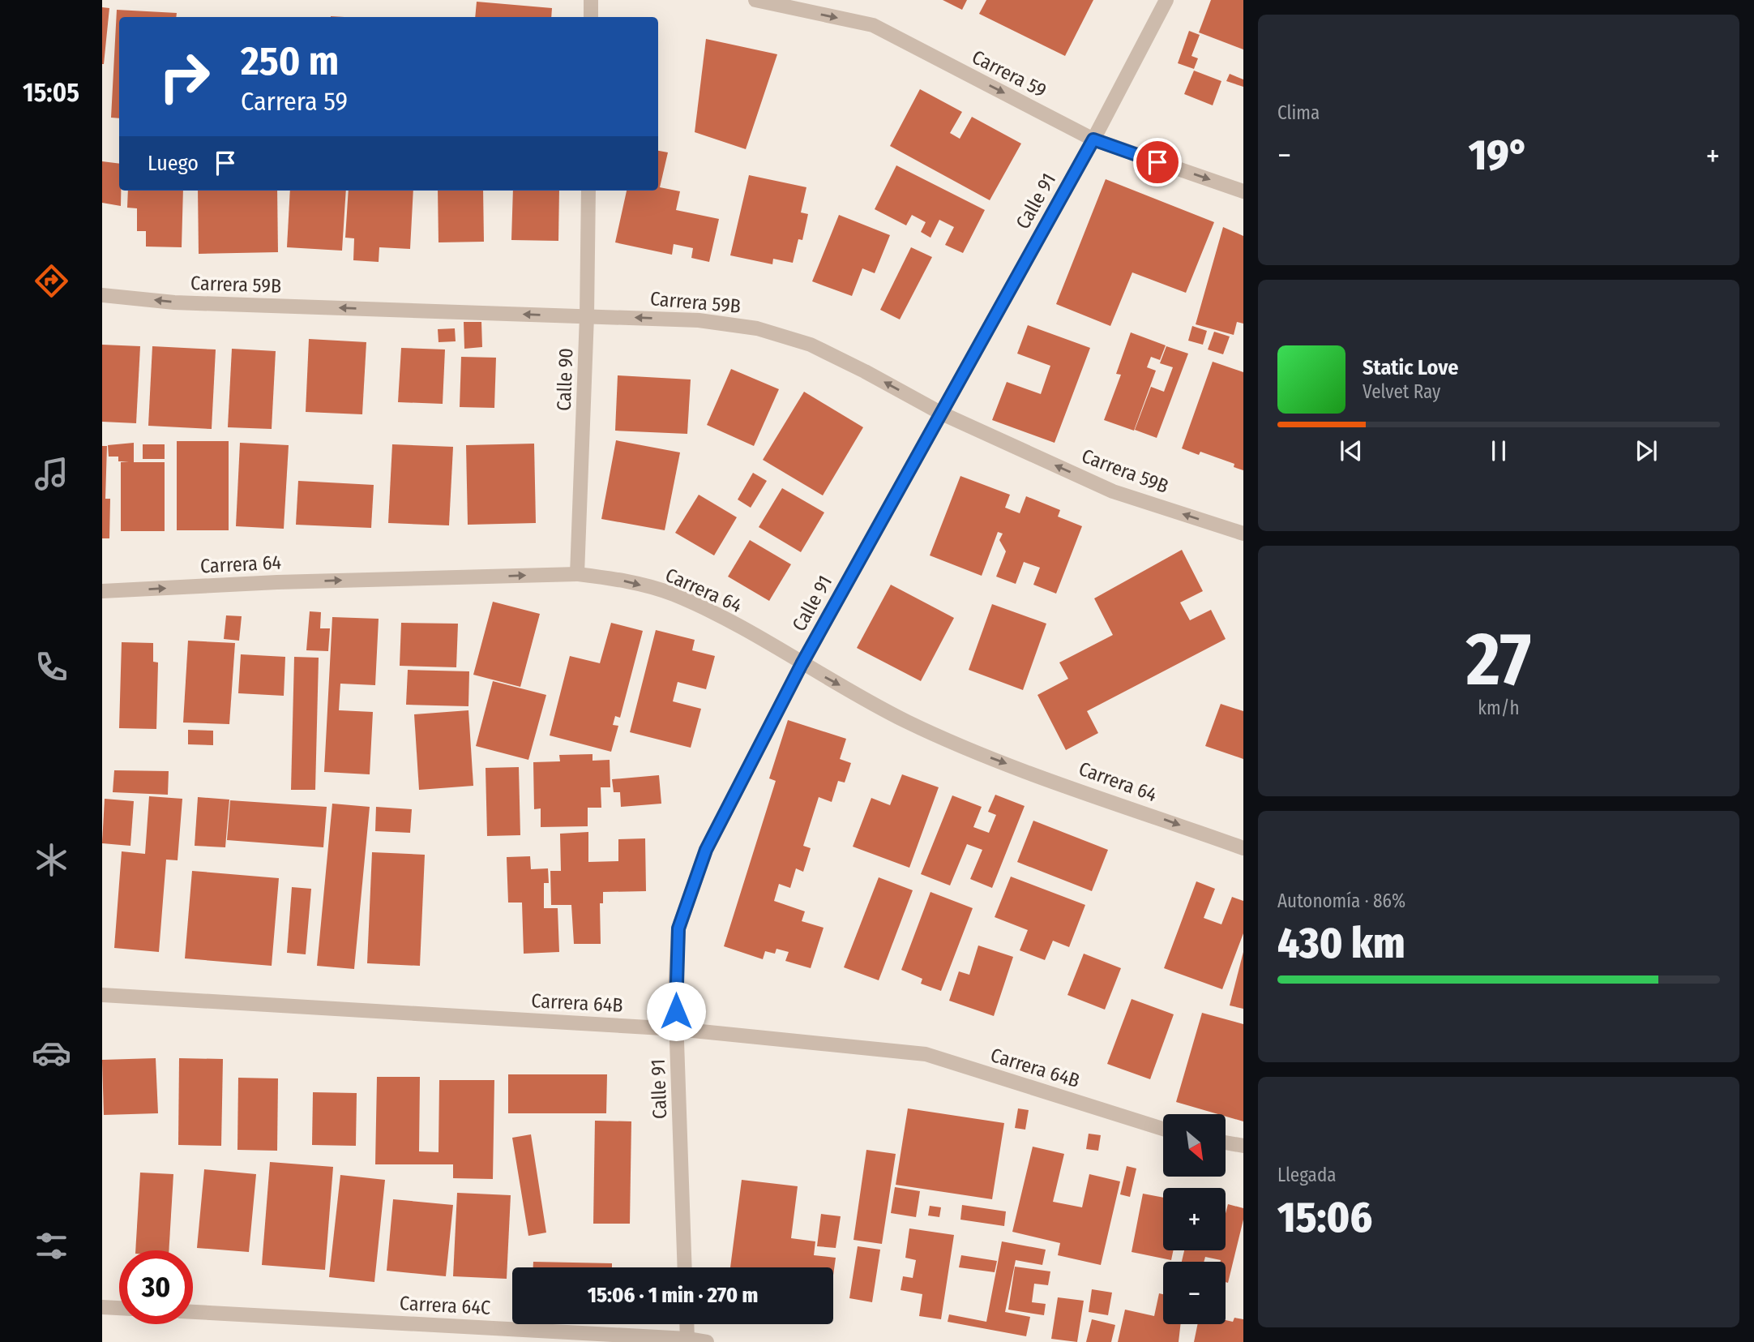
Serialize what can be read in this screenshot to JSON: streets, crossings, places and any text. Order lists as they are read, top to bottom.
{
  "streets": {
    "street": [
      "Carrera 59",
      "Calle 91",
      "Carrera 59B",
      "Calle 90",
      "Carrera 64",
      "Carrera 64B",
      "Carrera 64C"
    ]
  },
  "crossings": [
    ["Carrera 59", "Calle 91"],
    ["Calle 91", "Carrera 59B"],
    ["Calle 91", "Carrera 64"],
    ["Calle 91", "Carrera 64B"],
    ["Carrera 59B", "Calle 90"],
    ["Calle 90", "Carrera 64"]
  ],
  "one_way": ["Carrera 59", "Carrera 59B", "Carrera 64"],
  "north": "bottom right",
  "page": {
    "tabs": "15:05",
    "tile": [
      "Clima",
      ["27", "km/h"],
      ["Autonomía · 86%", "430 km"],
      ["Llegada", "15:06"]
    ],
    "turn": ["250 m", "Carrera 59"],
    "heat": ["−", "19°", "+"],
    "then": "Luego",
    "song": ["Static Love", "Velvet Ray"],
    "map_buttons": ["+", "−"],
    "limit": "30",
    "trip": "15:06 · 1 min · 270 m"
  }
}
